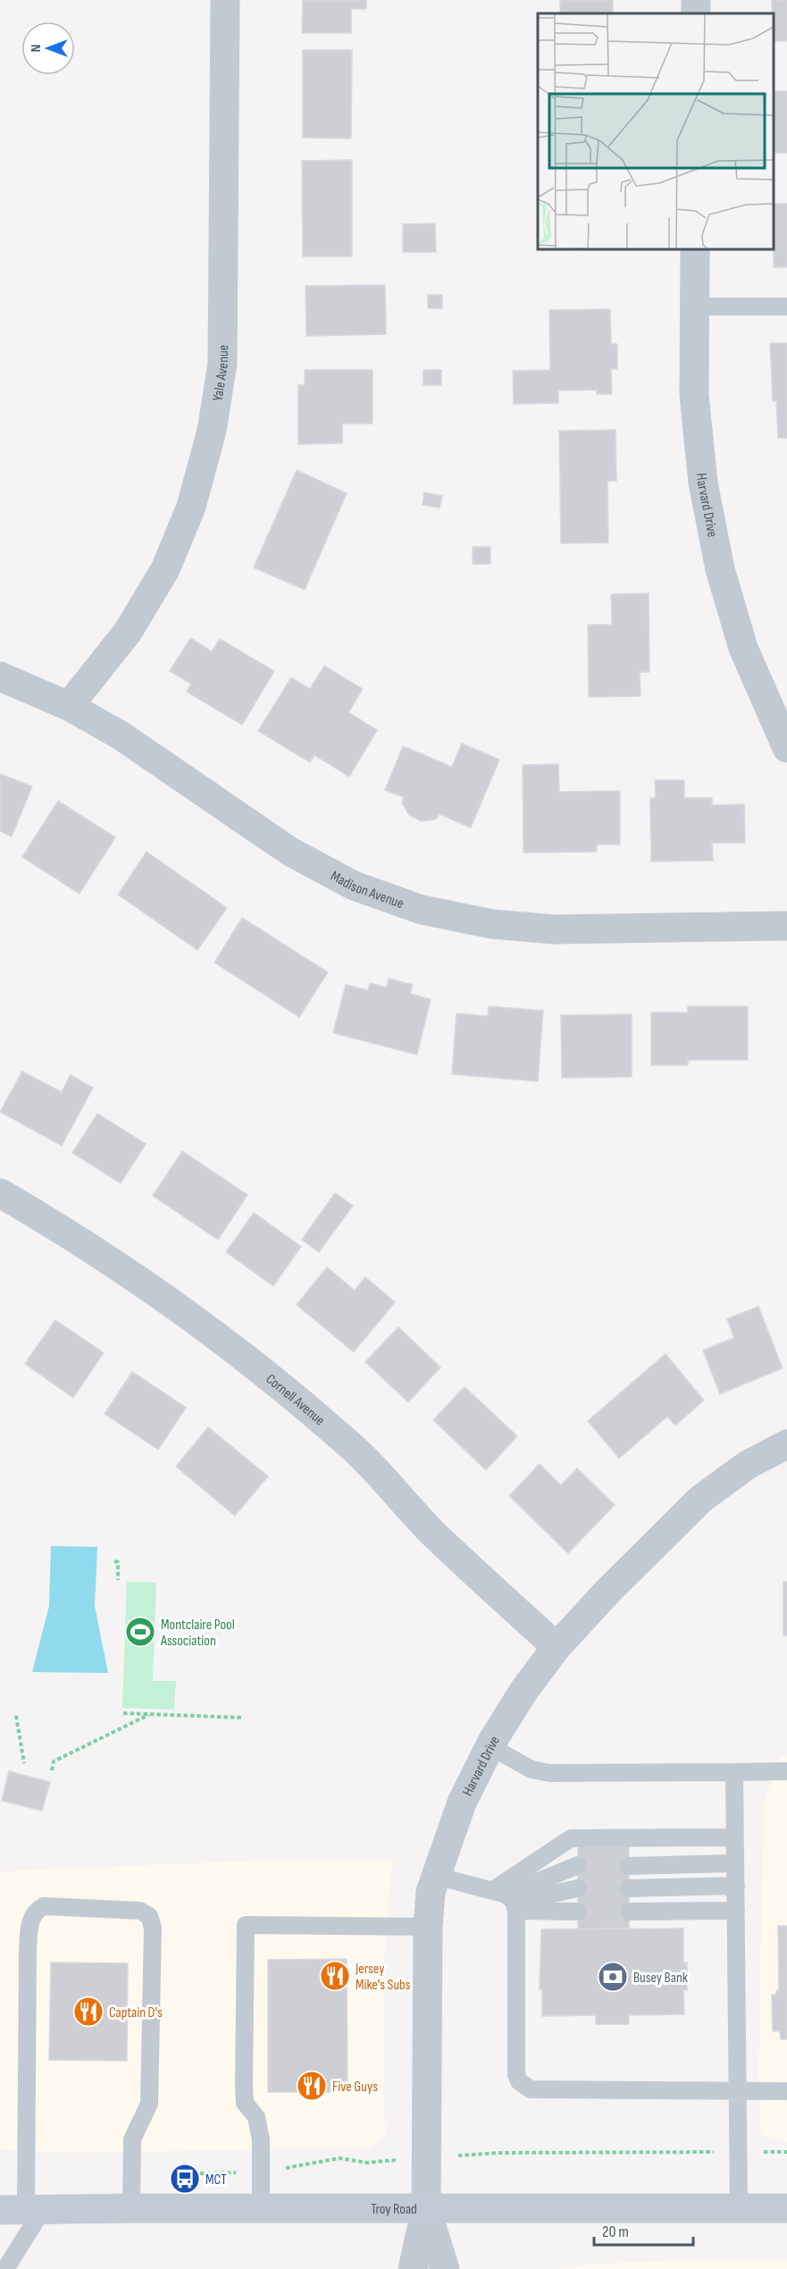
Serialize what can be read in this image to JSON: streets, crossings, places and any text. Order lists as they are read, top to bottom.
{
  "streets": {
    "main road": ["Troy Road"],
    "street": [
      "Yale Avenue",
      "Harvard Drive",
      "Madison Avenue",
      "Cornell Avenue"
    ]
  },
  "crossings": [
    ["Yale Avenue", "Madison Avenue"],
    ["Harvard Drive", "Cornell Avenue"],
    ["Harvard Drive", "Troy Road"]
  ],
  "places": {
    "sports": ["Montclaire Pool Association"],
    "restaurant": ["Jersey Mike's Subs", "Captain D's", "Five Guys"],
    "bank": ["Busey Bank"],
    "bus stop": ["MCT"]
  },
  "scale_bar": "20 m",
  "north": "left"
}
